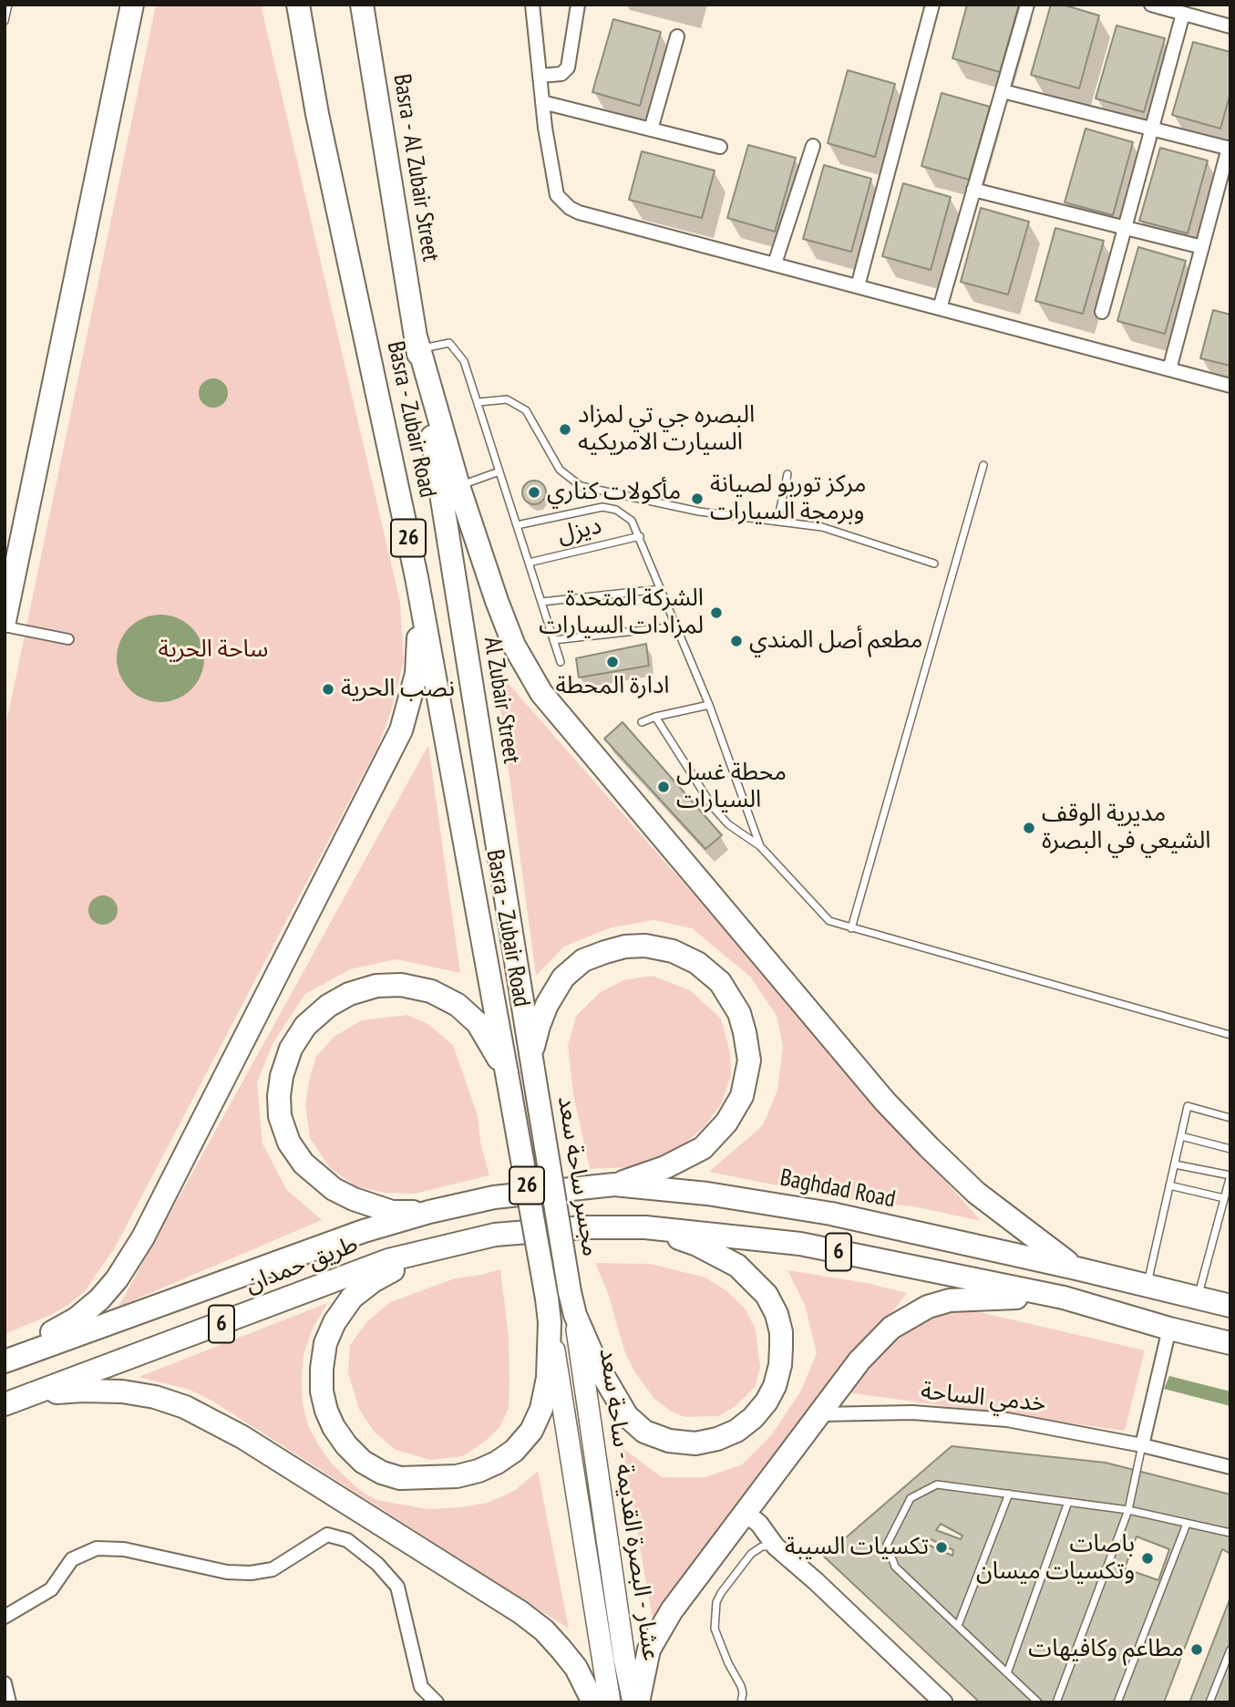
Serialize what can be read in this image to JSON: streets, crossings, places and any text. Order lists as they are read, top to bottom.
{
  "streets": {
    "highway": [
      "Basra - Al Zubair Street",
      "Basra - Zubair Road",
      "26",
      "Al Zubair Street",
      "مجسر ساحة سعد",
      "Baghdad Road",
      "6",
      "طريق حمدان"
    ],
    "main road": ["عشار - البصرة القديمة - ساحة سعد"],
    "street": ["خدمي الساحة"],
    "lane": ["ديزل"]
  },
  "crossings": [
    ["Basra - Al Zubair Street", "Al Zubair Street"],
    ["Basra - Zubair Road", "26"],
    ["Al Zubair Street", "مجسر ساحة سعد"],
    ["مجسر ساحة سعد", "عشار - البصرة القديمة - ساحة سعد"],
    ["Baghdad Road", "طريق حمدان"],
    ["6", "طريق حمدان"]
  ],
  "parks": ["ساحة الحرية"],
  "places": [
    "البصره جي تي لمزاد السيارت الامريكيه",
    "مأكولات كناري",
    "مركز توربو لصيانة وبرمجة السيارات",
    "الشركة المتحدة لمزادات السيارات",
    "مطعم أصل المندي",
    "ادارة المحطة",
    "نصب الحرية",
    "محطة غسل السيارات",
    "مديرية الوقف الشيعي في البصرة",
    "تكسيات السيبة",
    "باصات وتكسيات ميسان",
    "مطاعم وكافيهات"
  ]
}
